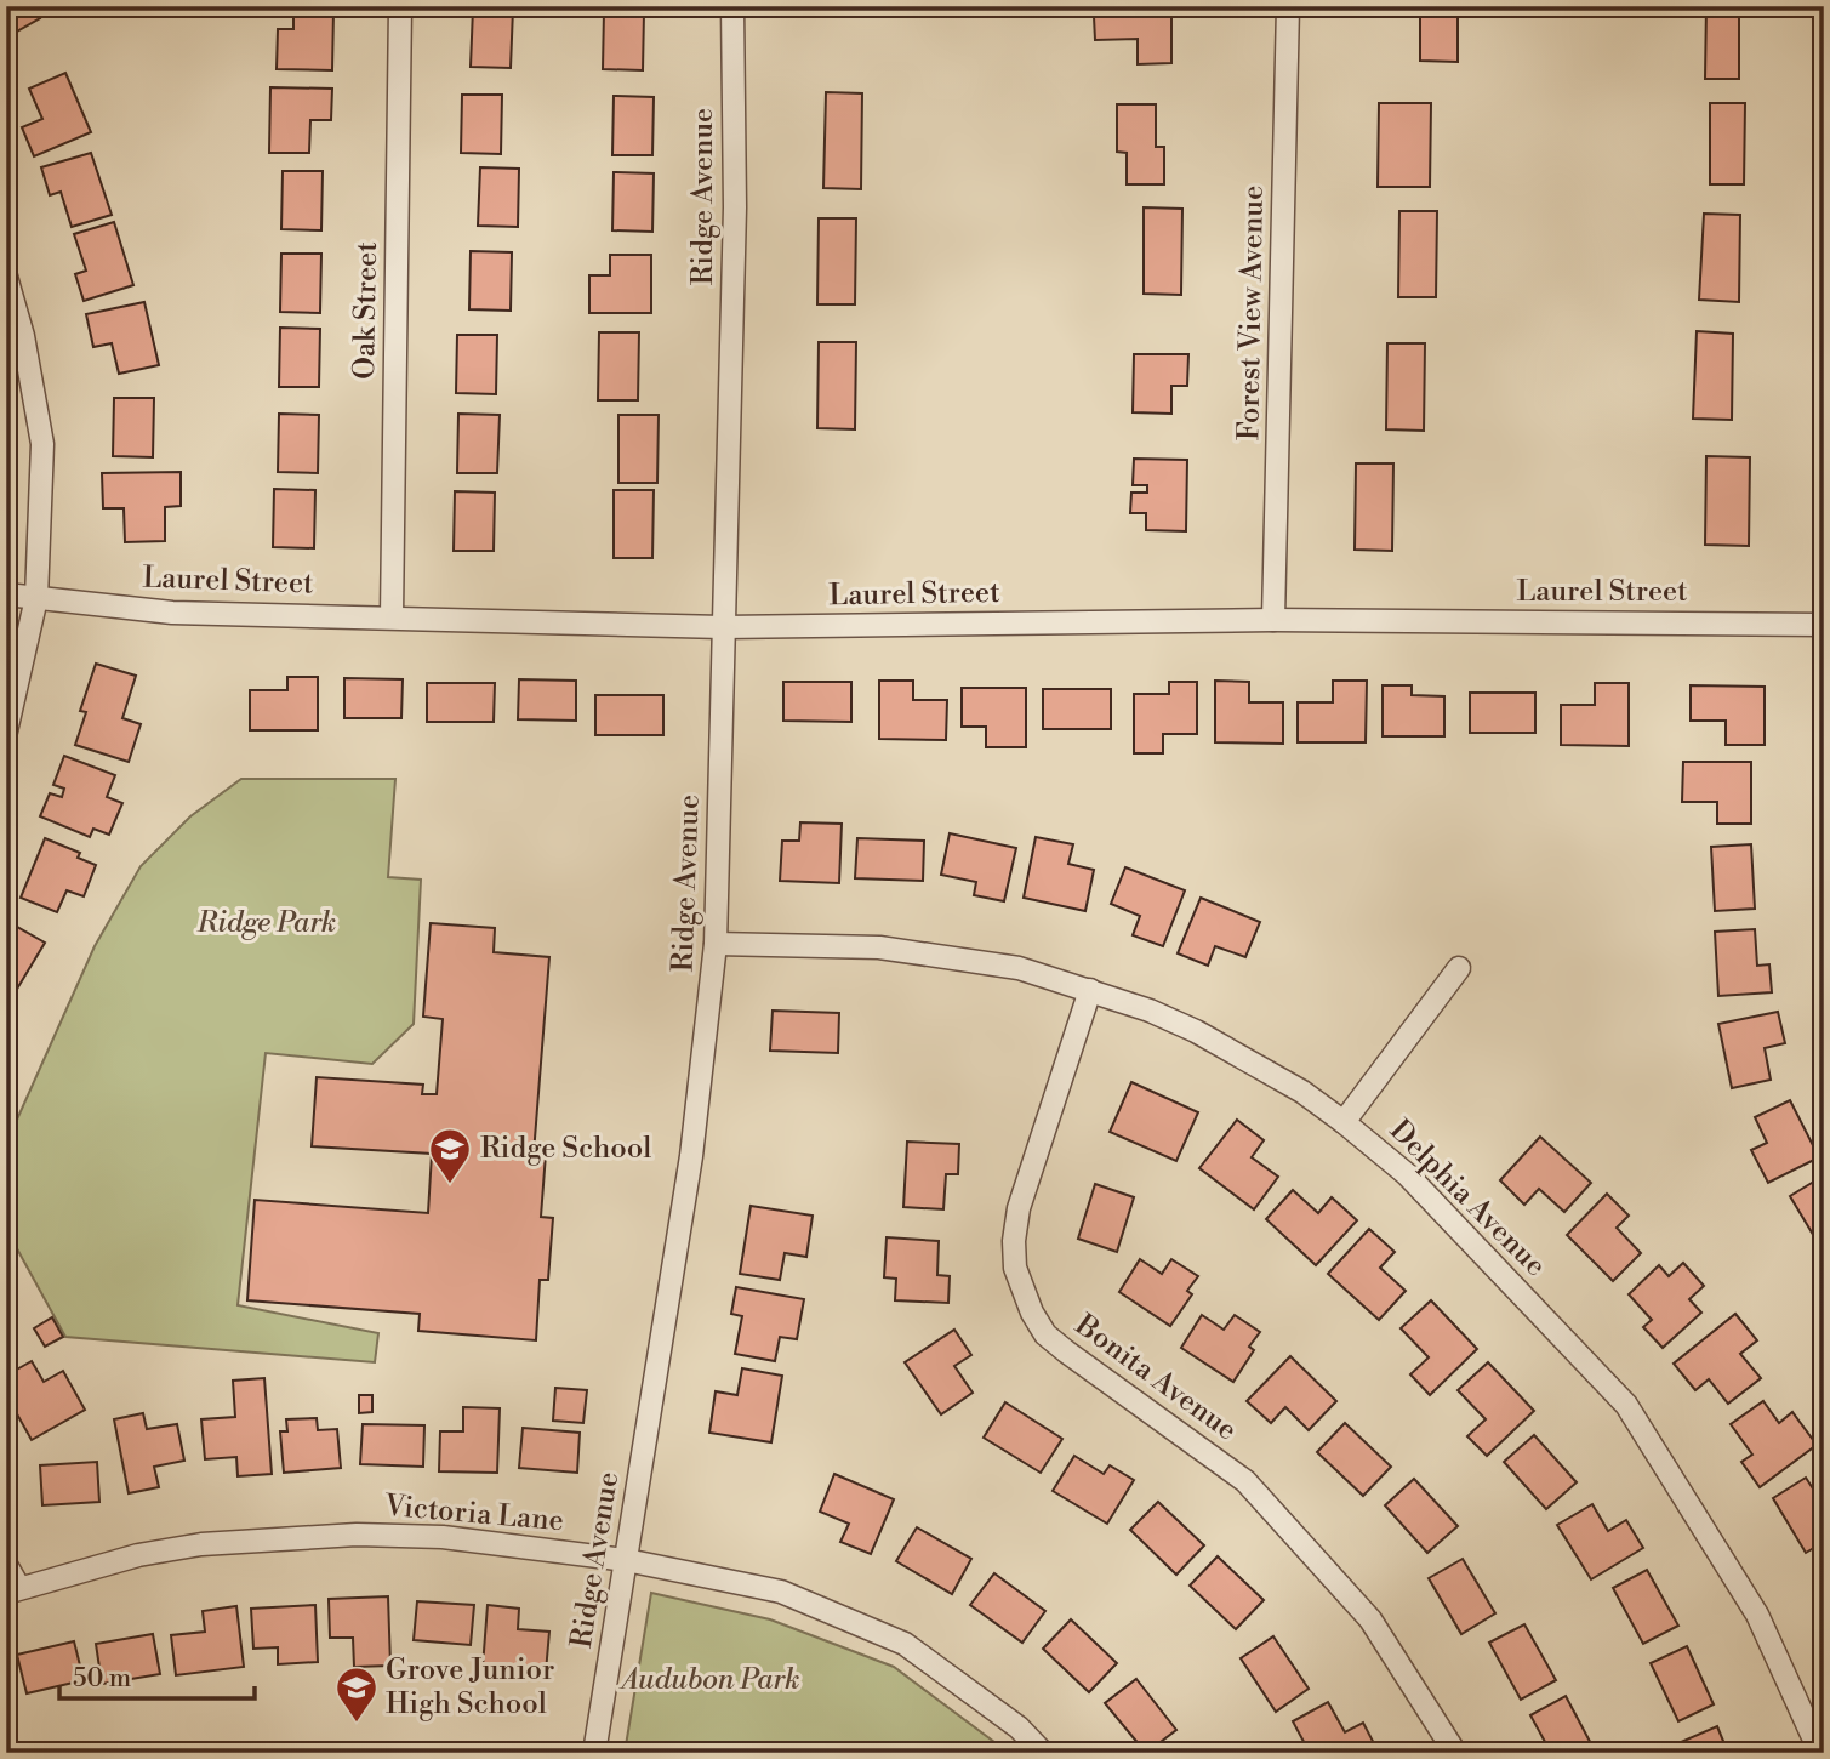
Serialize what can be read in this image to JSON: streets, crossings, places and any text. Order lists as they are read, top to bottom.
{
  "streets": {
    "street": [
      "Ridge Avenue",
      "Oak Street",
      "Forest View Avenue",
      "Laurel Street",
      "Delphia Avenue",
      "Bonita Avenue",
      "Victoria Lane"
    ]
  },
  "crossings": [
    ["Ridge Avenue", "Laurel Street"],
    ["Ridge Avenue", "Delphia Avenue"],
    ["Ridge Avenue", "Victoria Lane"],
    ["Oak Street", "Laurel Street"],
    ["Forest View Avenue", "Laurel Street"],
    ["Delphia Avenue", "Bonita Avenue"]
  ],
  "parks": ["Ridge Park", "Audubon Park"],
  "places": {
    "school or university": ["Ridge School", "Grove Junior High School"]
  },
  "scale_bar": "50 m"
}
